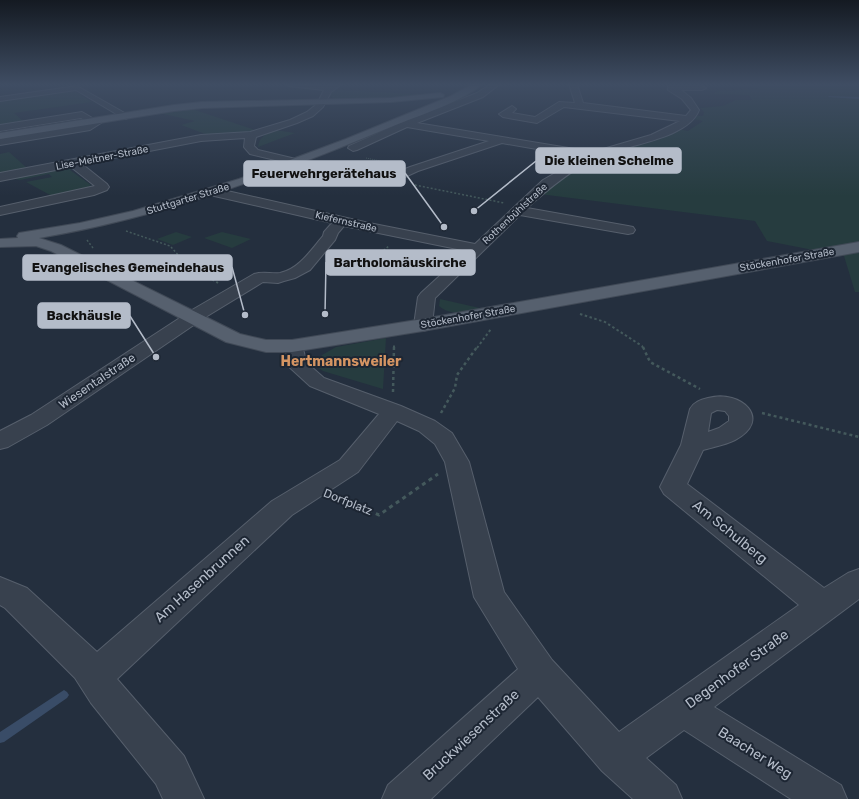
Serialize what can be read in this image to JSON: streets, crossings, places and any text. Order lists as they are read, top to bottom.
{
  "streets": {
    "main road": ["Stuttgarter Straße", "Stöckenhofer Straße"],
    "street": [
      "Lise-Meitner-Straße",
      "Rothenbühlstraße",
      "Kiefernstraße",
      "Wiesentalstraße",
      "Dorfplatz",
      "Am Schulberg",
      "Am Hasenbrunnen",
      "Degenhofer Straße",
      "Bruckwiesenstraße",
      "Baacher Weg"
    ]
  },
  "crossings": [
    ["Stuttgarter Straße", "Kiefernstraße"],
    ["Rothenbühlstraße", "Kiefernstraße"],
    ["Rothenbühlstraße", "Stöckenhofer Straße"],
    ["Kiefernstraße", "Wiesentalstraße"],
    ["Stöckenhofer Straße", "Wiesentalstraße"],
    ["Dorfplatz", "Am Hasenbrunnen"],
    ["Am Schulberg", "Degenhofer Straße"],
    ["Degenhofer Straße", "Baacher Weg"]
  ],
  "districts": ["Hertmannsweiler"],
  "places": [
    "Die kleinen Schelme",
    "Feuerwehrgerätehaus",
    "Bartholomäuskirche",
    "Evangelisches Gemeindehaus",
    "Backhäusle"
  ]
}
